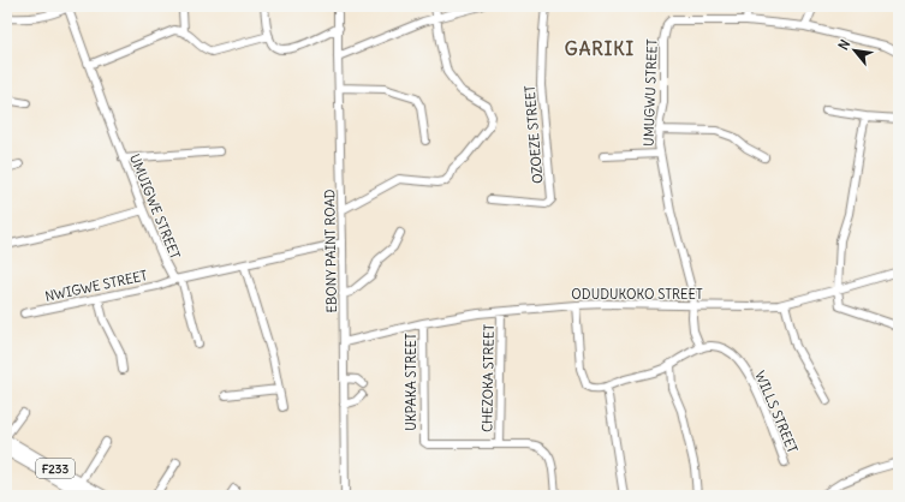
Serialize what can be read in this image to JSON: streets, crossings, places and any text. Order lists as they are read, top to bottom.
{
  "streets": {
    "main road": ["F233"],
    "street": [
      "UMUGWU STREET",
      "OZOEZE STREET",
      "UMUIGWE STREET",
      "EBONY PAINT ROAD",
      "NWIGWE STREET",
      "ODUDUKOKO STREET",
      "CHEZOKA STREET",
      "UKPAKA STREET",
      "WILLS STREET"
    ]
  },
  "crossings": [
    ["UMUGWU STREET", "ODUDUKOKO STREET"],
    ["UMUGWU STREET", "WILLS STREET"],
    ["UMUIGWE STREET", "NWIGWE STREET"],
    ["EBONY PAINT ROAD", "ODUDUKOKO STREET"],
    ["ODUDUKOKO STREET", "CHEZOKA STREET"],
    ["ODUDUKOKO STREET", "UKPAKA STREET"],
    ["CHEZOKA STREET", "UKPAKA STREET"]
  ],
  "districts": ["GARIKI"],
  "north": "top left"
}
